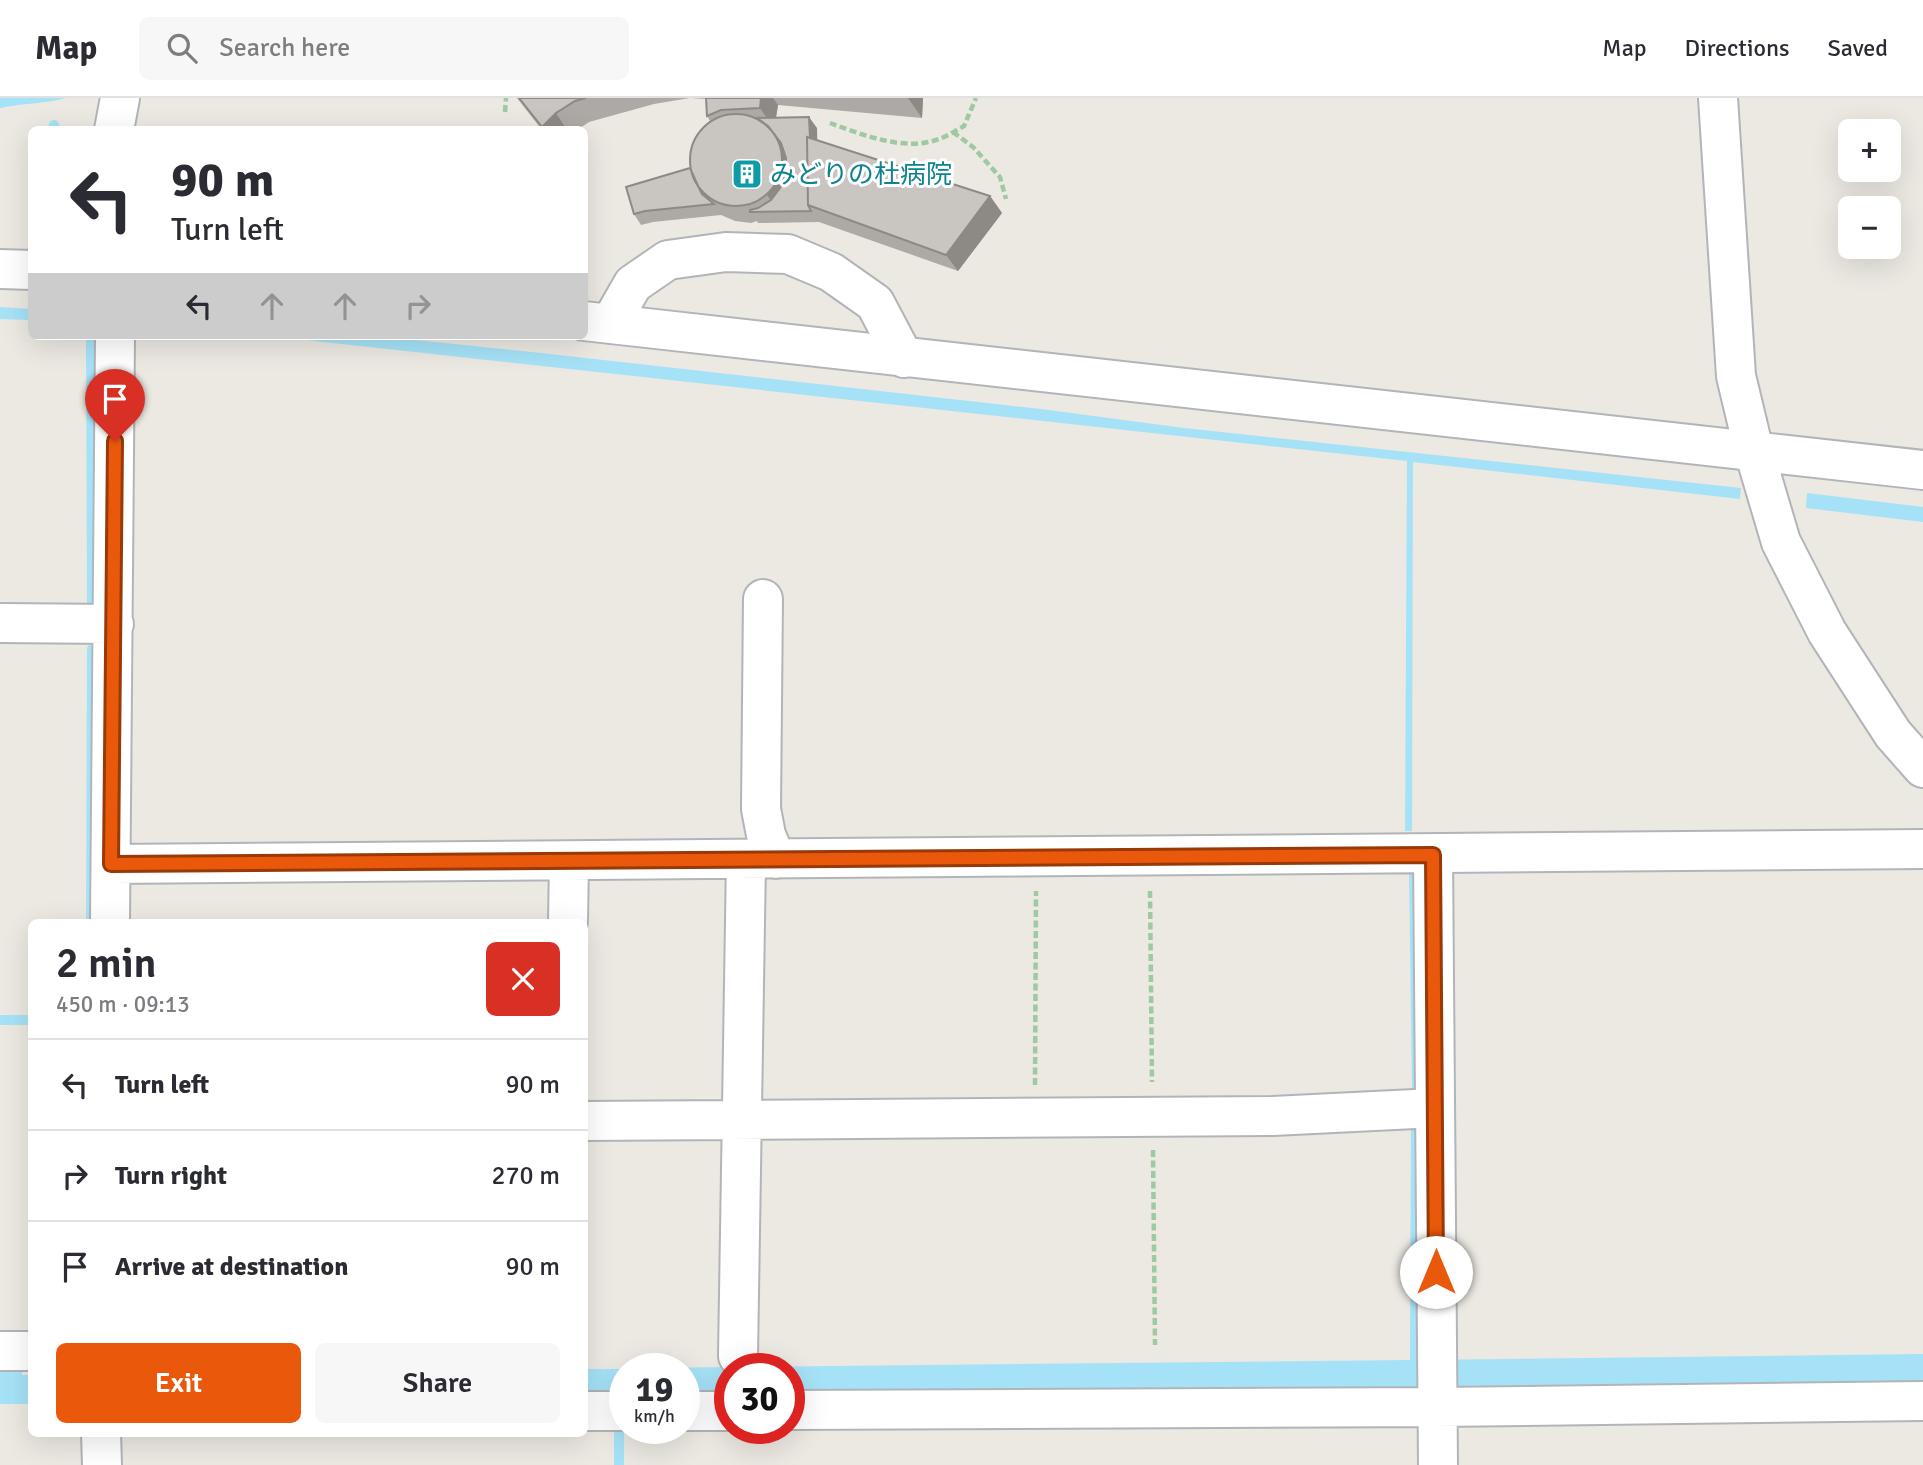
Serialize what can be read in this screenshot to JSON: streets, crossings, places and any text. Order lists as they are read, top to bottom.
{
  "places": {
    "building": ["みどりの杜病院"]
  },
  "page": {
    "header": "Map",
    "search": "Search here",
    "nav": ["Map", "Directions", "Saved"],
    "map_buttons": ["+", "−"],
    "turn": ["90 m", "Turn left"],
    "heading": ["2 min", "450 m · 09:13"],
    "list": [
      {
        "name": "Turn left",
        "value": "90 m"
      },
      {
        "name": "Turn right",
        "value": "270 m"
      },
      {
        "name": "Arrive at destination",
        "value": "90 m"
      }
    ],
    "buttons": ["Exit", "Share"],
    "speed": "19 km/h",
    "limit": "30"
  }
}
